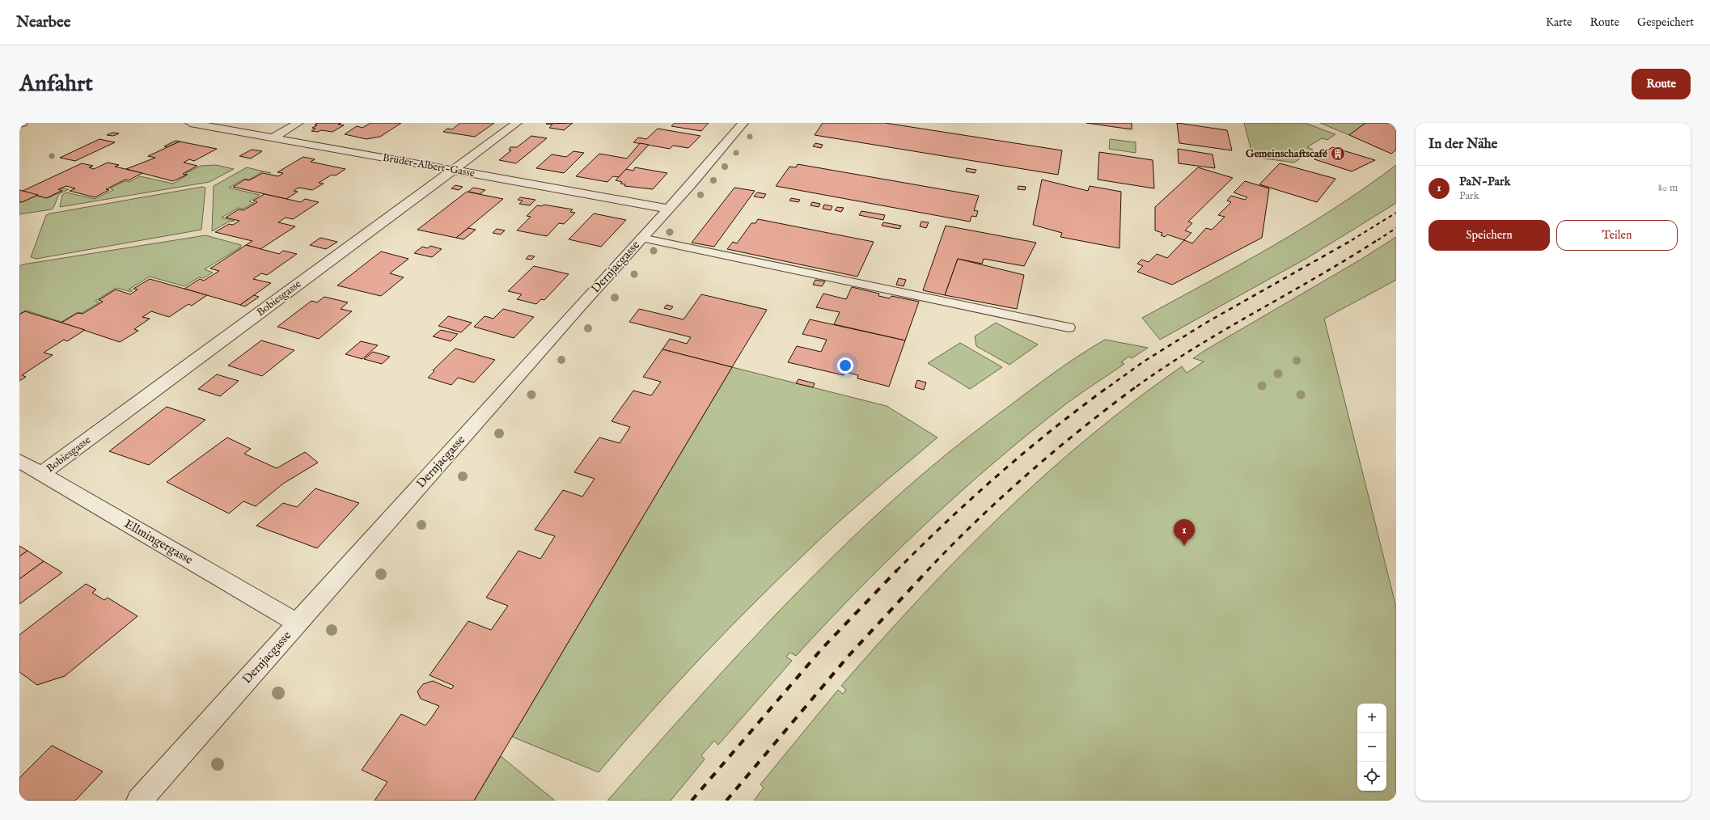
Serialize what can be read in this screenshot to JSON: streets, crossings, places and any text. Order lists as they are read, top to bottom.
{
  "streets": {
    "street": [
      "Brüder-Albert-Gasse",
      "Dernjacgasse",
      "Bobiesgasse",
      "Ellmingergasse"
    ]
  },
  "crossings": [
    ["Brüder-Albert-Gasse", "Dernjacgasse"],
    ["Brüder-Albert-Gasse", "Bobiesgasse"],
    ["Dernjacgasse", "Ellmingergasse"],
    ["Bobiesgasse", "Ellmingergasse"]
  ],
  "places": {
    "building": ["Gemeinschaftscafé"]
  },
  "page": {
    "header": "Nearbee",
    "nav": ["Karte", "Route", "Gespeichert"],
    "buttons": [
      "Route",
      ["Speichern", "Teilen"]
    ],
    "title": "Anfahrt",
    "heading": "In der Nähe",
    "list": [
      {
        "mark": "1",
        "name": "PaN-Park",
        "note": "Park",
        "value": "80 m"
      }
    ],
    "pins": "1",
    "map_buttons": ["+", "−"]
  }
}
